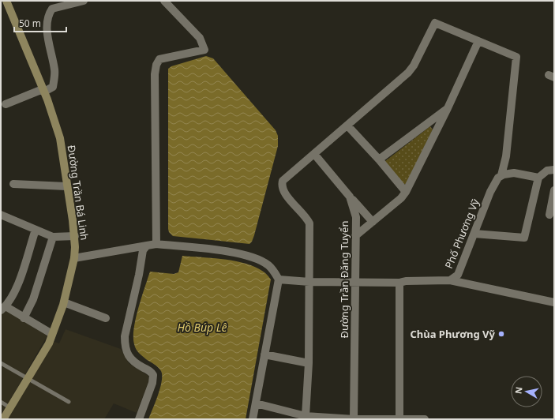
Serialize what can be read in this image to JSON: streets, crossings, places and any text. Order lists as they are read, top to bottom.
{
  "streets": {
    "street": ["Đường Trần Bá Linh", "Phố Phương Vỹ", "Đường Trần Đăng Tuyển"]
  },
  "crossings": [
    ["Phố Phương Vỹ", "Đường Trần Đăng Tuyển"]
  ],
  "water": ["Hồ Búp Lê"],
  "places": ["Chùa Phương Vỹ"],
  "scale_bar": "50 m",
  "north": "left"
}
